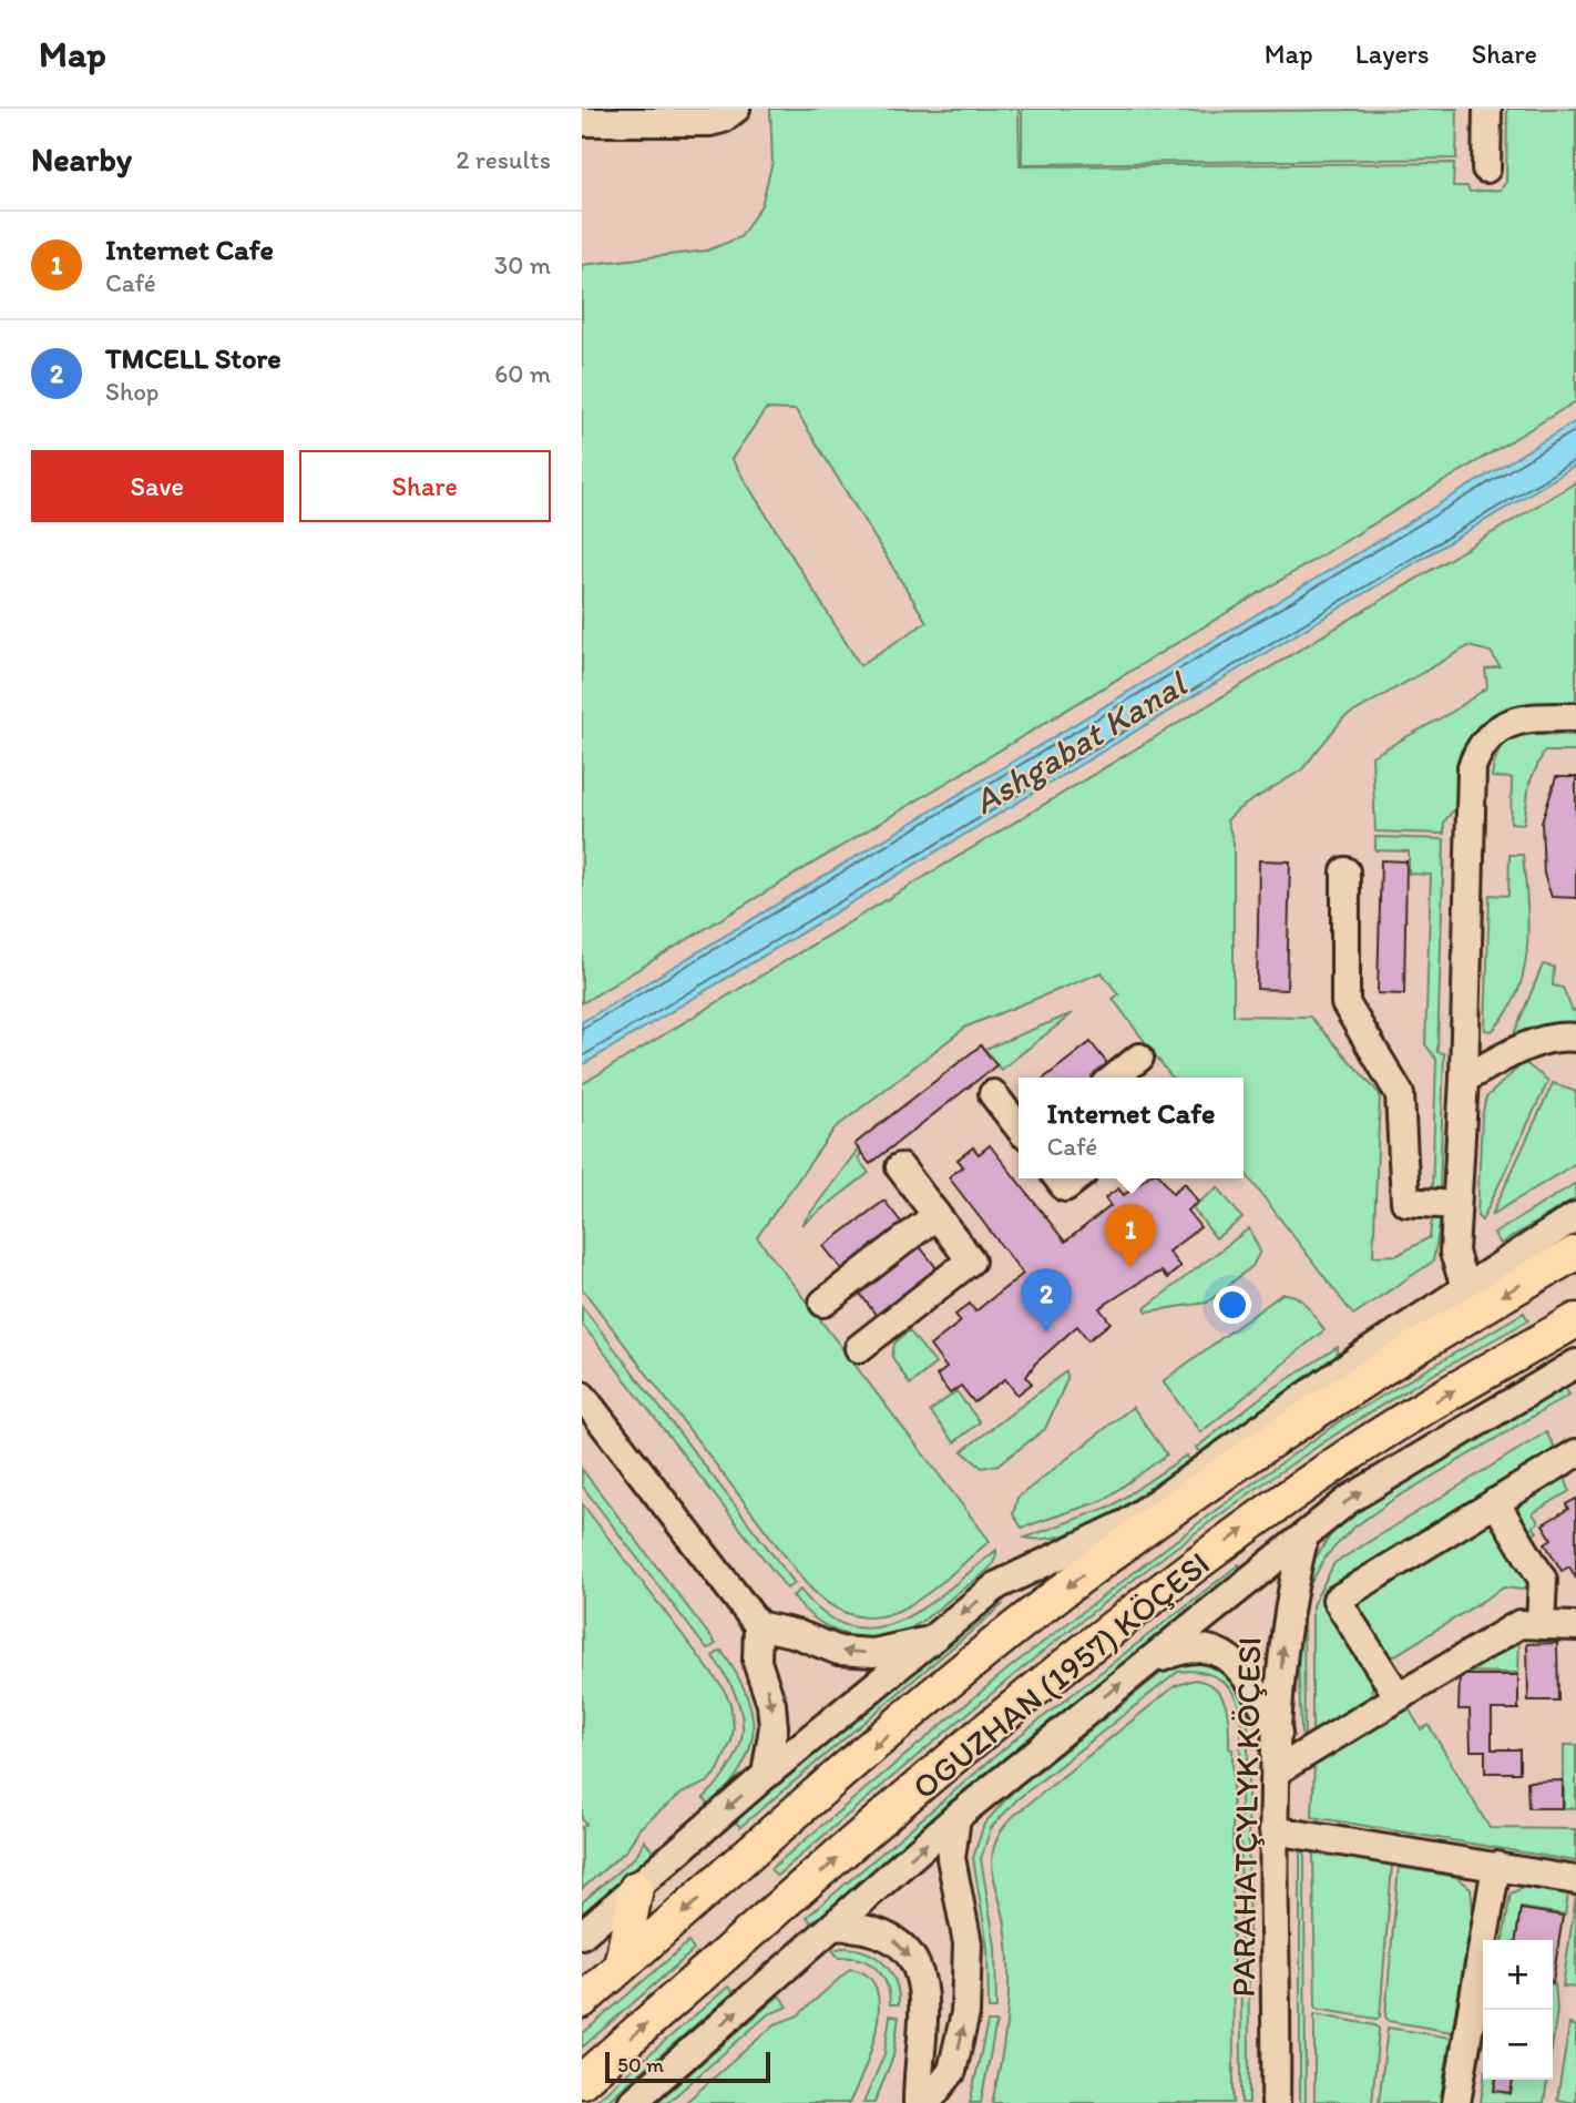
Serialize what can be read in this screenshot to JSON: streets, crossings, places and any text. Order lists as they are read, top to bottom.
{
  "streets": {
    "main road": ["OGUZHAN (1957) KÖÇESI"],
    "street": ["PARAHATÇYLYK KÖÇESI"]
  },
  "water": ["Ashgabat Kanal"],
  "scale_bar": "50 m",
  "page": {
    "header": "Map",
    "nav": ["Map", "Layers", "Share"],
    "heading": ["Nearby", "2 results"],
    "list": [
      {
        "mark": "1",
        "name": "Internet Cafe",
        "note": "Café",
        "value": "30 m"
      },
      {
        "mark": "2",
        "name": "TMCELL Store",
        "note": "Shop",
        "value": "60 m"
      }
    ],
    "buttons": ["Save", "Share"],
    "popup": ["Internet Cafe", "Café"],
    "pins": ["1", "2"],
    "map_buttons": ["+", "−"],
    "scale": "50 m"
  }
}
